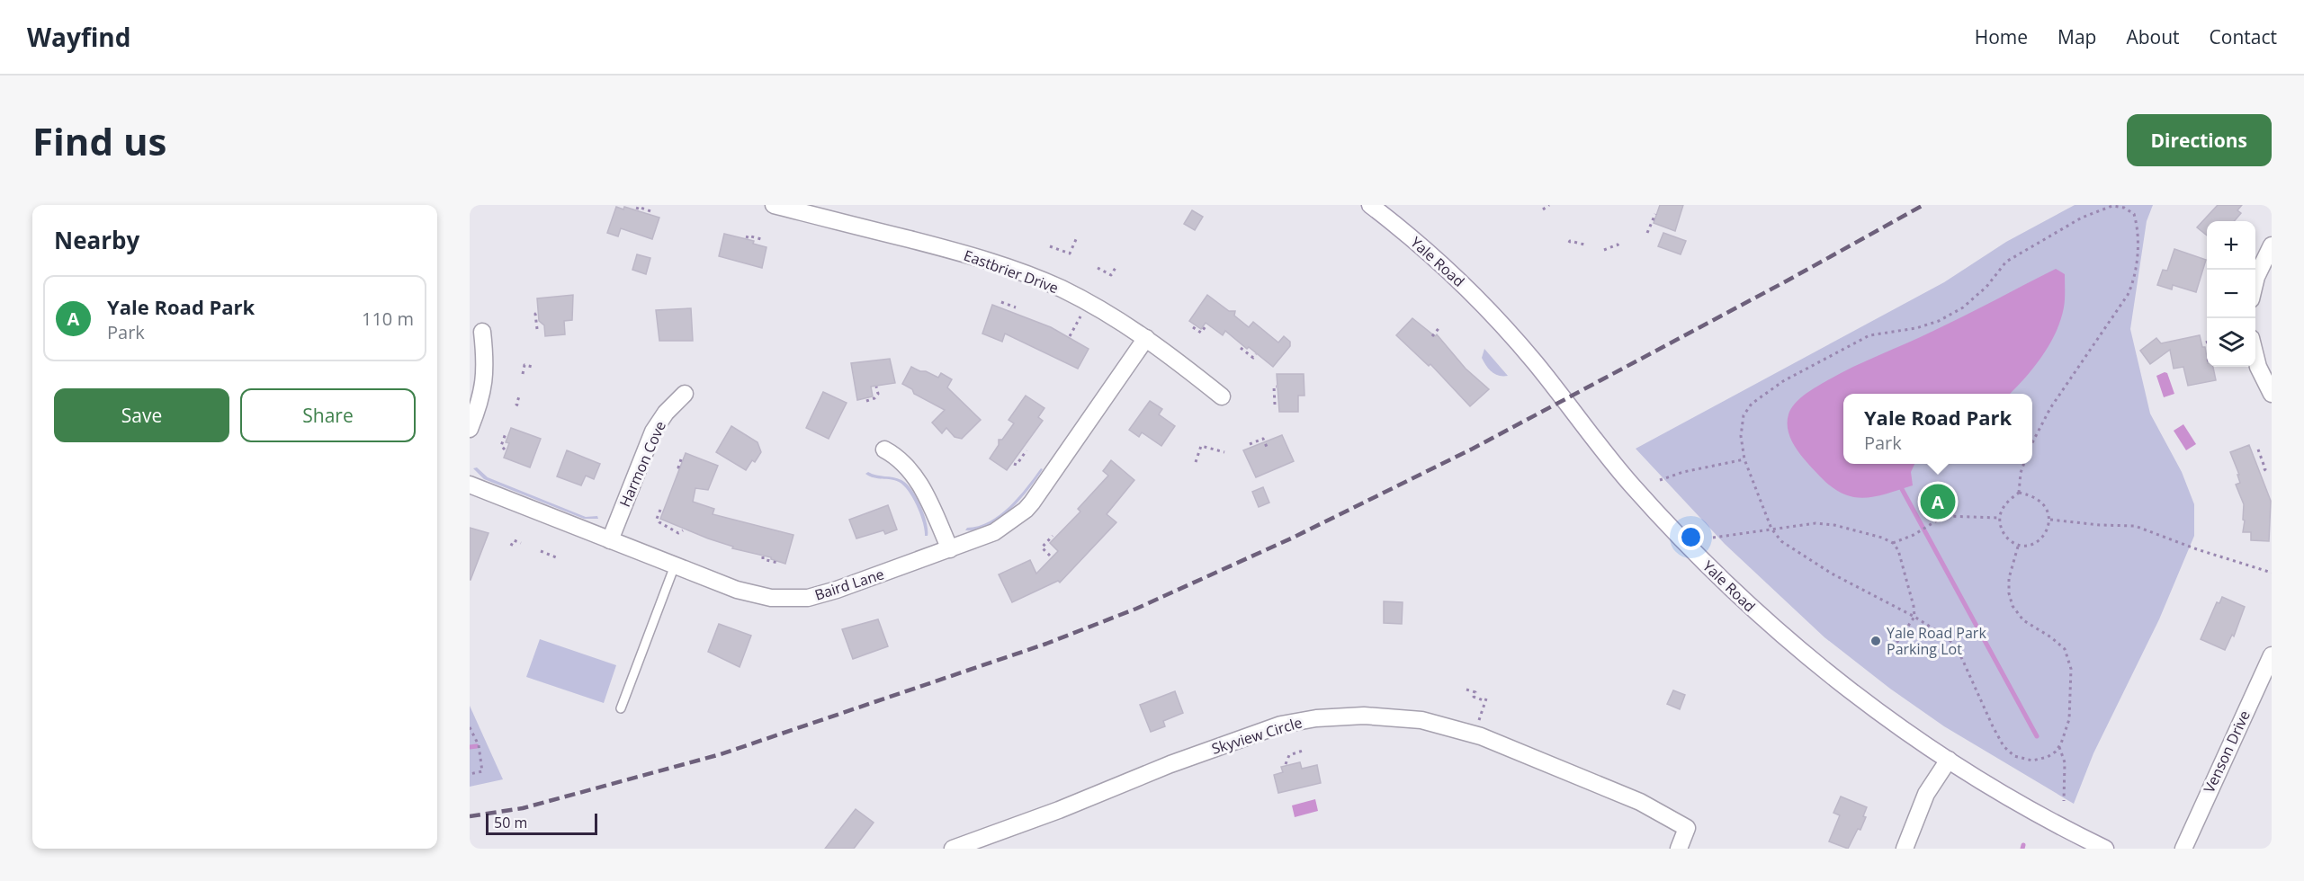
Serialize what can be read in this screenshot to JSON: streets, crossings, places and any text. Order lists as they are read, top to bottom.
{
  "streets": {
    "street": [
      "Yale Road",
      "Eastbrier Drive",
      "Harmon Cove",
      "Baird Lane",
      "Skyview Circle",
      "Venson Drive"
    ]
  },
  "crossings": [
    ["Eastbrier Drive", "Baird Lane"],
    ["Harmon Cove", "Baird Lane"]
  ],
  "places": ["Yale Road Park Parking Lot"],
  "scale_bar": "50 m",
  "page": {
    "header": "Wayfind",
    "nav": [
      "Home",
      "Map",
      "About",
      "Contact"
    ],
    "buttons": [
      "Directions",
      ["Save", "Share"]
    ],
    "title": "Find us",
    "heading": "Nearby",
    "map_buttons": ["+", "−"],
    "list": [
      {
        "mark": "A",
        "name": "Yale Road Park",
        "note": "Park",
        "value": "110 m"
      }
    ],
    "popup": ["Yale Road Park", "Park"],
    "pins": "A",
    "scale": "50 m"
  }
}
